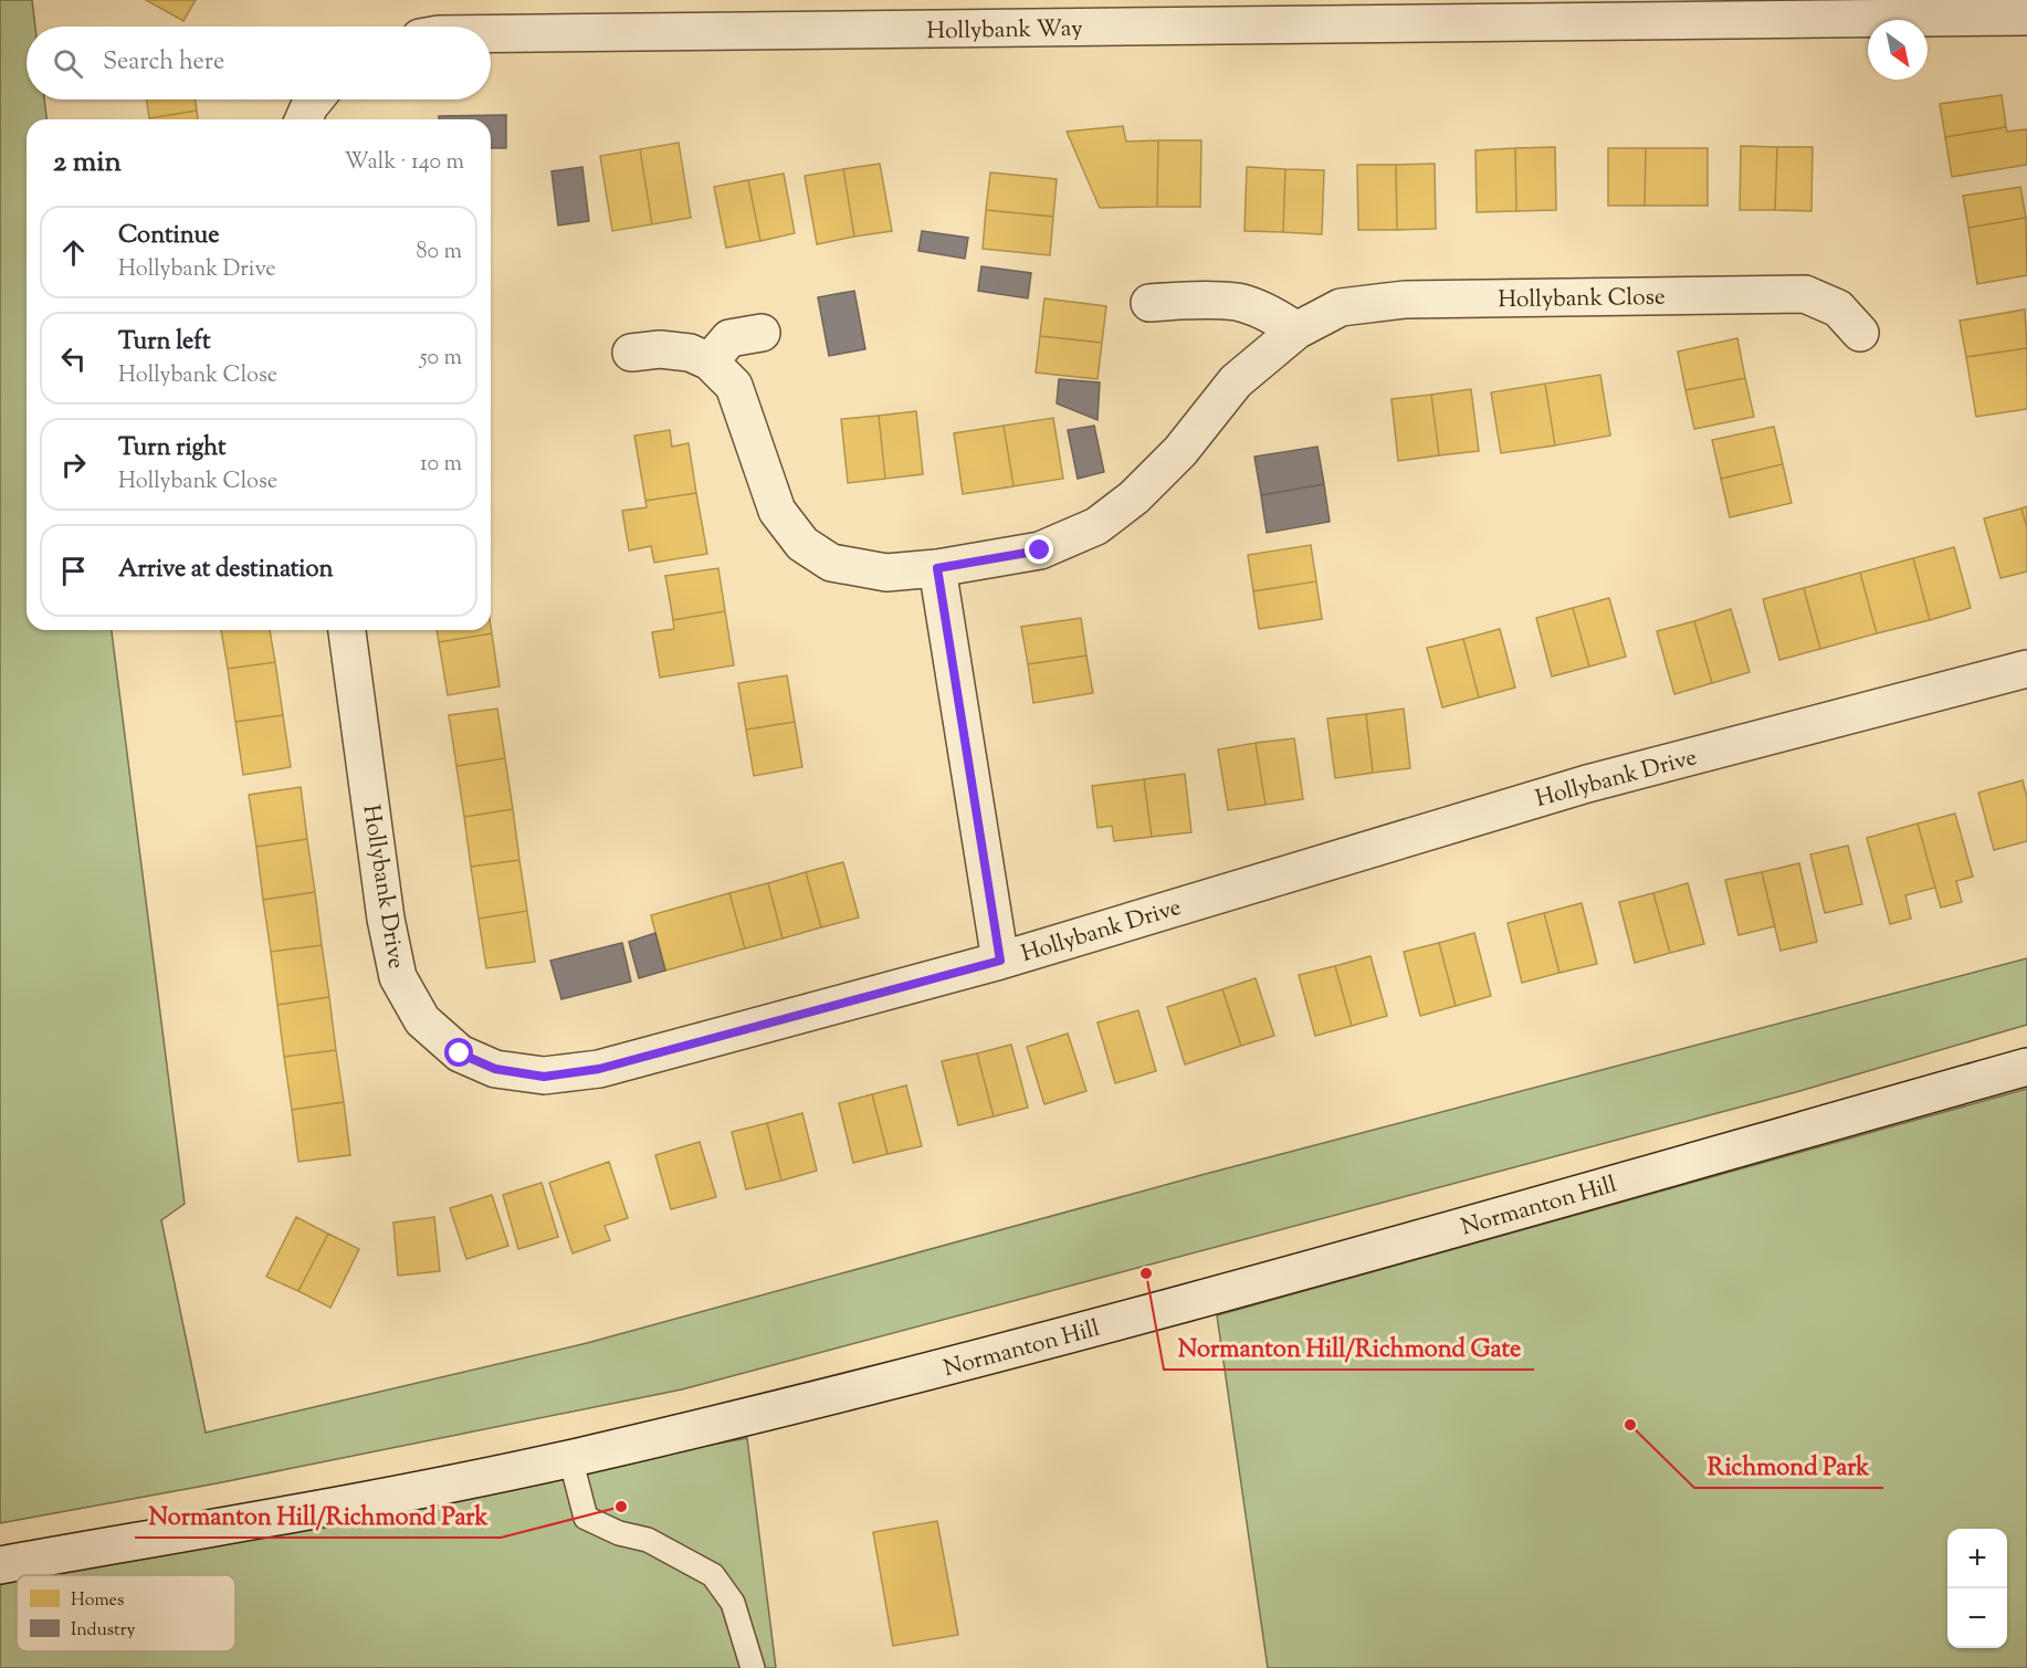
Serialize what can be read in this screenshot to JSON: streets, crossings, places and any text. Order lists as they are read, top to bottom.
{
  "streets": {
    "street": [
      "Hollybank Way",
      "Hollybank Close",
      "Hollybank Drive",
      "Normanton Hill"
    ]
  },
  "places": ["Normanton Hill/Richmond Gate", "Richmond Park", "Normanton Hill/Richmond Park"],
  "legend": ["Homes", "Industry"],
  "north": "bottom right",
  "page": {
    "search": "Search here",
    "heading": ["2 min", "Walk · 140 m"],
    "list": [
      ["Continue", "Hollybank Drive", "80 m"],
      ["Turn left", "Hollybank Close", "50 m"],
      ["Turn right", "Hollybank Close", "10 m"],
      "Arrive at destination"
    ],
    "map_buttons": ["+", "−"]
  }
}
